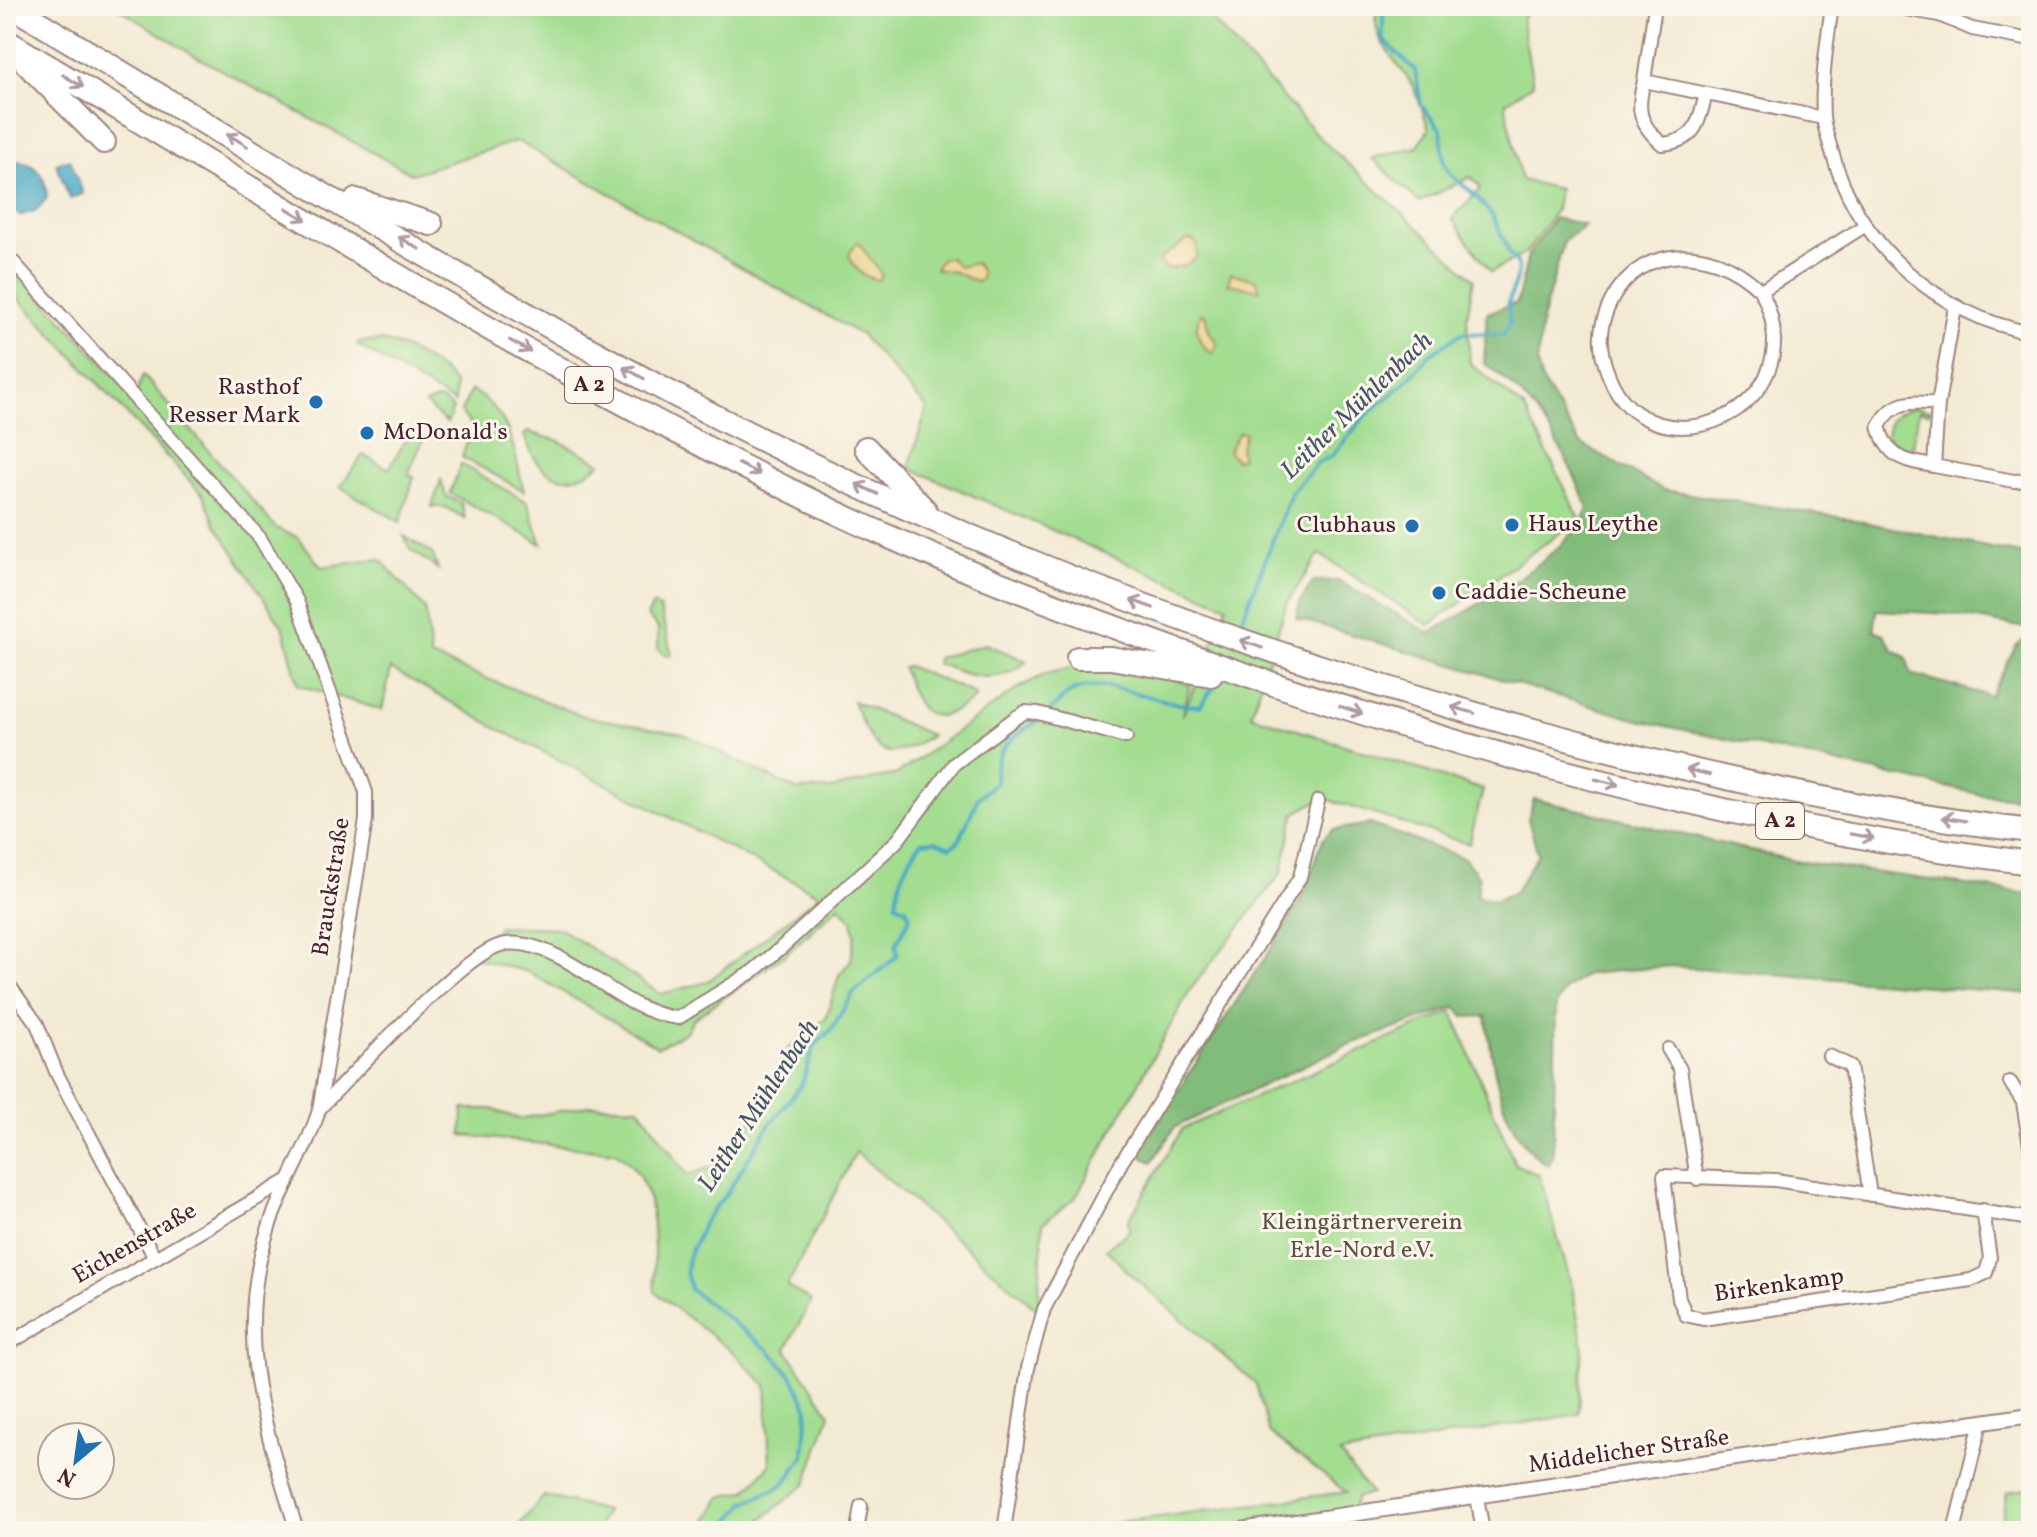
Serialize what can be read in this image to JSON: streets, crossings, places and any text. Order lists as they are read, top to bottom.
{
  "streets": {
    "highway": ["A 2"],
    "street": [
      "Brauckstraße",
      "Eichenstraße",
      "Birkenkamp",
      "Middelicher Straße"
    ]
  },
  "crossings": [
    ["Brauckstraße", "Eichenstraße"]
  ],
  "water": ["Leither Mühlenbach"],
  "parks": ["Kleingärtnerverein Erle-Nord e.V."],
  "places": [
    "Rasthof Resser Mark",
    "McDonald's",
    "Haus Leythe",
    "Clubhaus",
    "Caddie-Scheune"
  ],
  "north": "bottom left"
}
